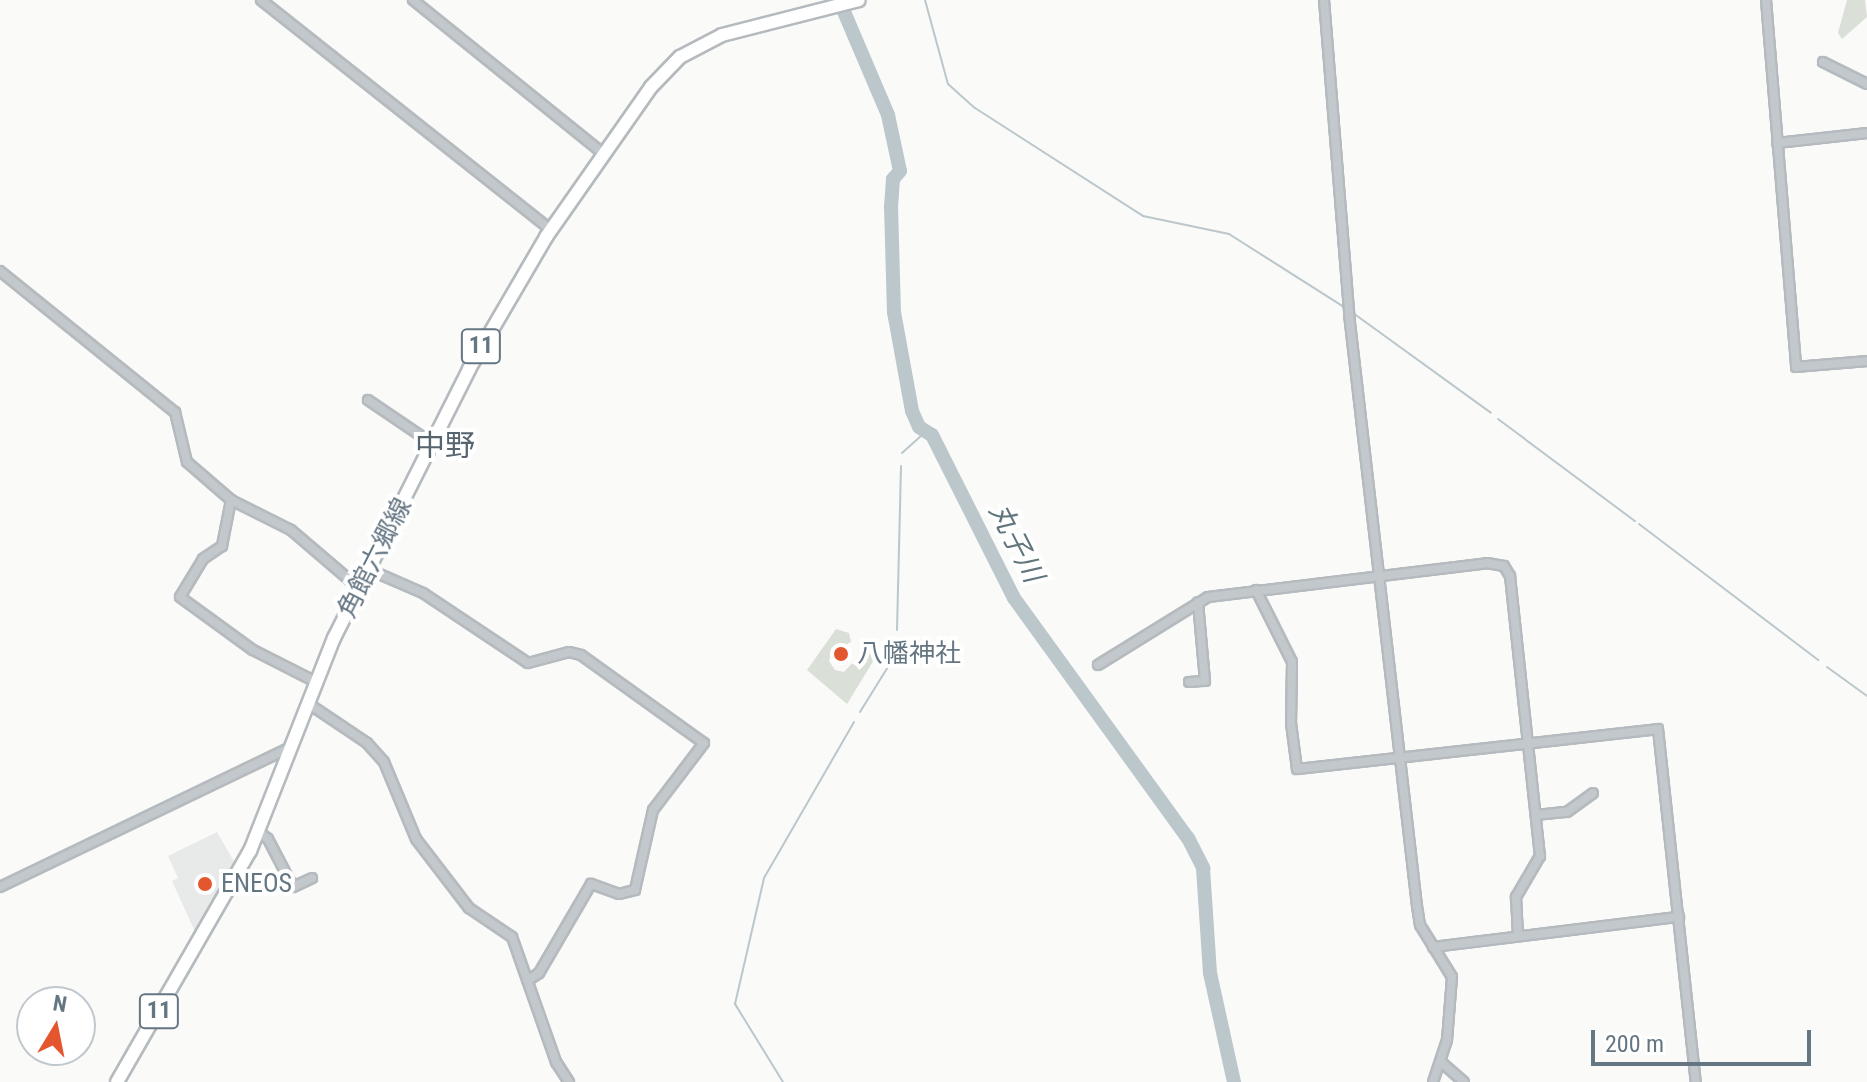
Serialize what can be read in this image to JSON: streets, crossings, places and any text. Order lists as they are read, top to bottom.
{
  "streets": {
    "main road": ["11", "角館六郷線"]
  },
  "districts": ["中野"],
  "water": ["丸子川"],
  "places": ["八幡神社", "ENEOS"],
  "scale_bar": "200 m",
  "north": "top"
}
